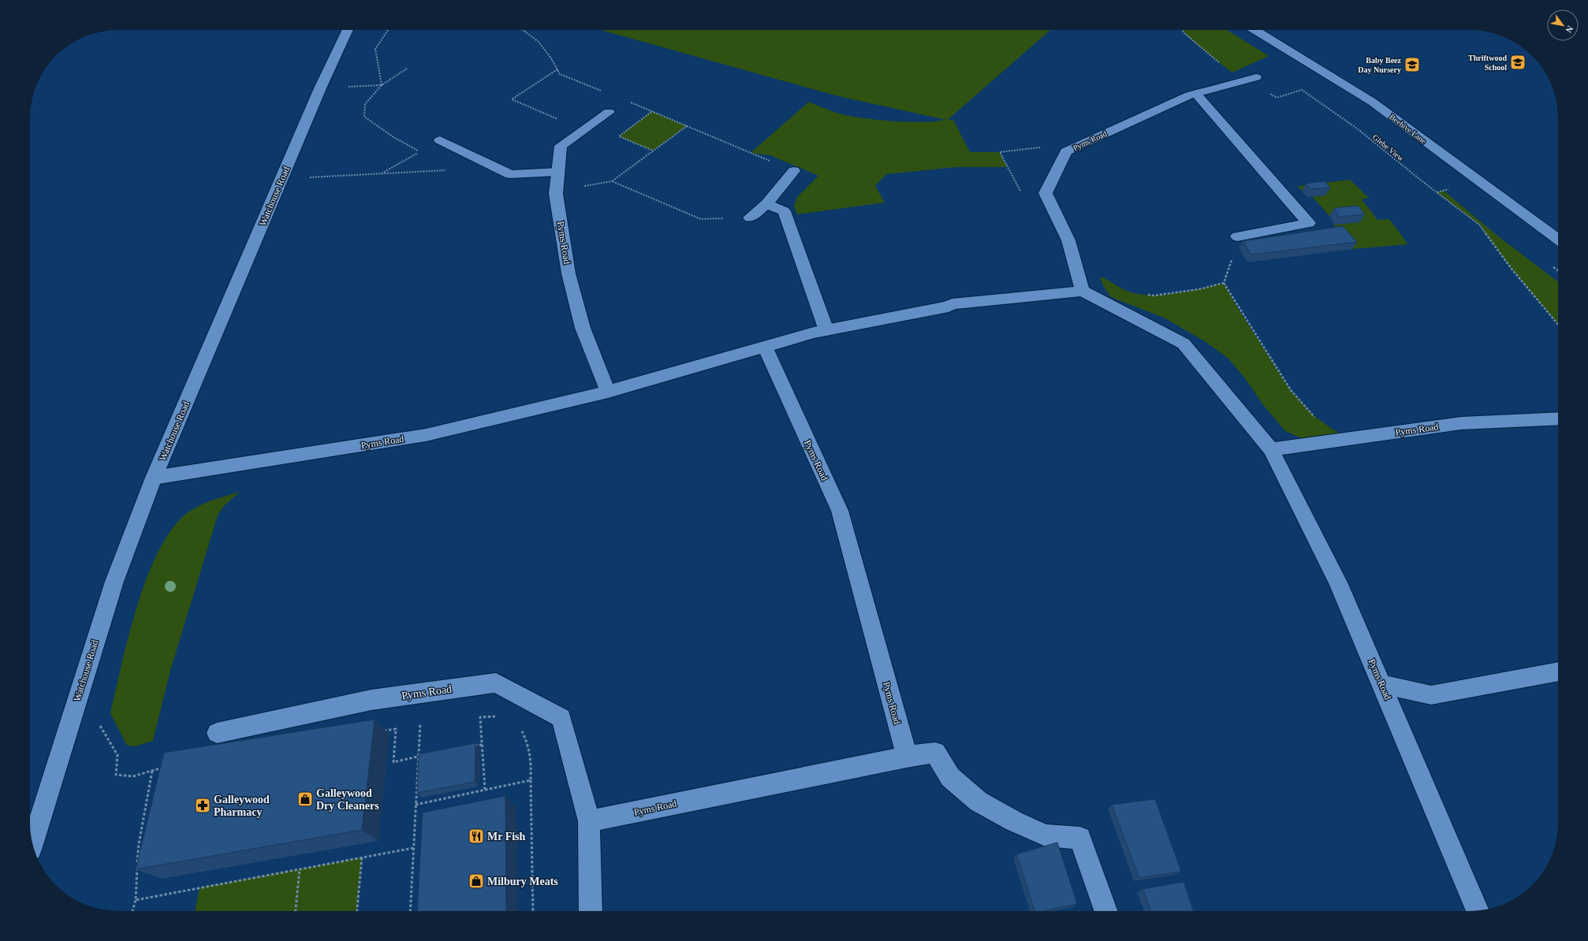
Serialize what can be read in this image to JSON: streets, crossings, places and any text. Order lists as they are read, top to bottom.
{
  "streets": {
    "street": ["Beehive Lane", "Pyms Road", "Watchouse Road"],
    "path": ["Glebe View"]
  },
  "crossings": [
    ["Pyms Road", "Glebe View"],
    ["Pyms Road", "Watchouse Road"]
  ],
  "places": {
    "school or university": ["Thriftwood School", "Baby Beez Day Nursery"],
    "shop": ["Galleywood Dry Cleaners", "Milbury Meats"],
    "pharmacy": ["Galleywood Pharmacy"],
    "restaurant": ["Mr Fish"]
  },
  "north": "bottom right"
}
